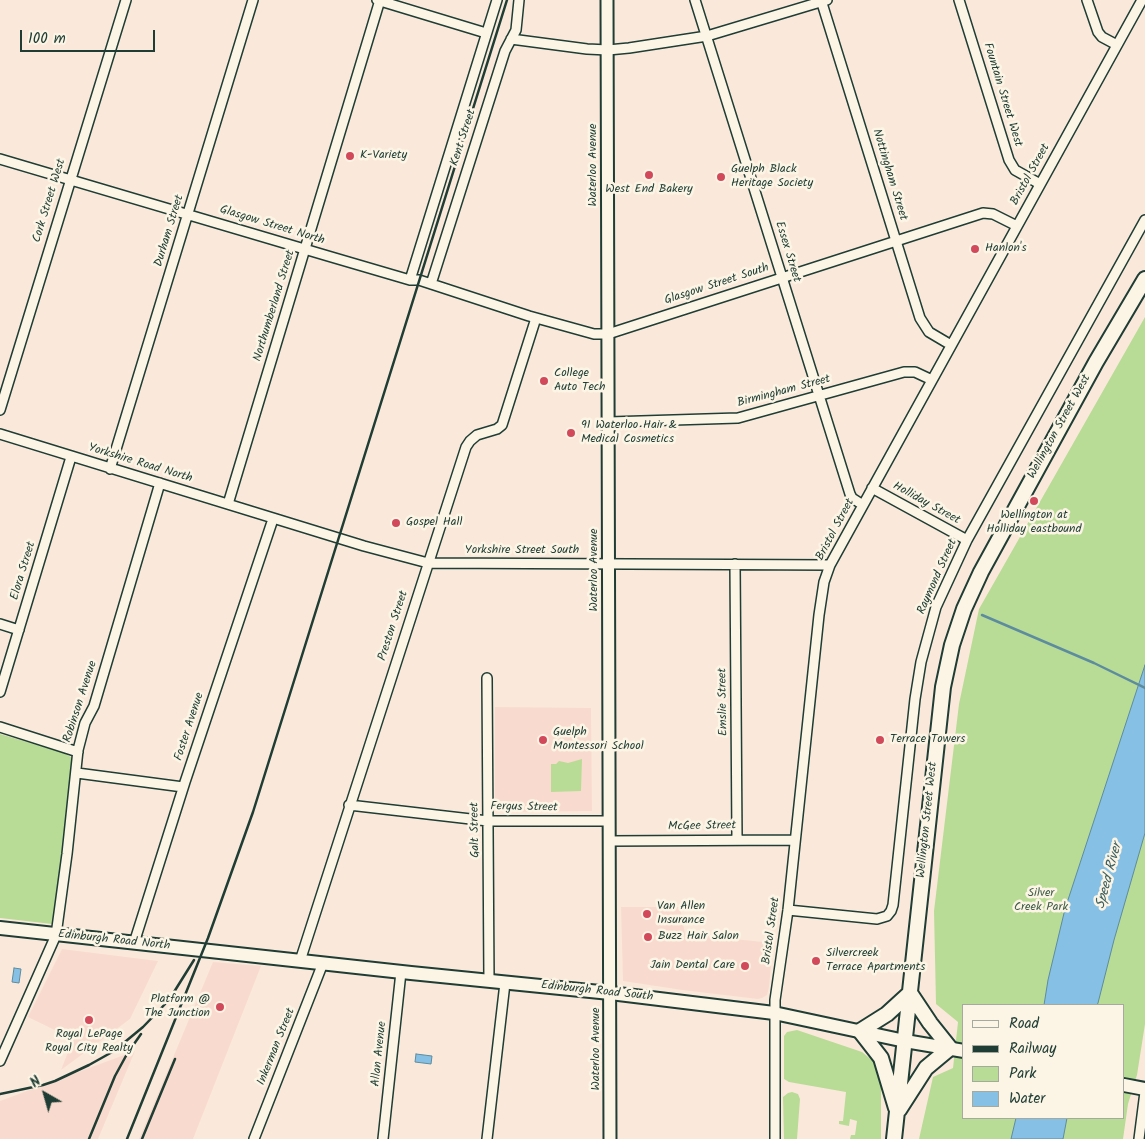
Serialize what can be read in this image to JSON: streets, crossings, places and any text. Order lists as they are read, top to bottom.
{
  "streets": {
    "main road": ["Wellington Street West", "Edinburgh Road North", "Edinburgh Road South"],
    "street": [
      "Fountain Street West",
      "Kent Street",
      "Waterloo Avenue",
      "Nottingham Street",
      "Bristol Street",
      "Cork Street West",
      "Glasgow Street North",
      "Durham Street",
      "Essex Street",
      "Glasgow Street South",
      "Northumberland Street",
      "Birmingham Street",
      "Yorkshire Road North",
      "Holliday Street",
      "Yorkshire Street South",
      "Elora Street",
      "Raymond Street",
      "Preston Street",
      "Robinson Avenue",
      "Emslie Street",
      "Foster Avenue",
      "Fergus Street",
      "McGee Street",
      "Galt Street",
      "Inkerman Street",
      "Allan Avenue"
    ]
  },
  "crossings": [
    ["Fountain Street West", "Bristol Street"],
    ["Kent Street", "Glasgow Street North"],
    ["Waterloo Avenue", "Glasgow Street South"],
    ["Waterloo Avenue", "Birmingham Street"],
    ["Waterloo Avenue", "Yorkshire Street South"],
    ["Waterloo Avenue", "Fergus Street"],
    ["Waterloo Avenue", "McGee Street"],
    ["Waterloo Avenue", "Edinburgh Road South"],
    ["Nottingham Street", "Bristol Street"],
    ["Nottingham Street", "Glasgow Street South"],
    ["Bristol Street", "Essex Street"],
    ["Bristol Street", "Glasgow Street South"],
    ["Bristol Street", "Birmingham Street"],
    ["Bristol Street", "Holliday Street"],
    ["Bristol Street", "Yorkshire Street South"],
    ["Bristol Street", "Raymond Street"],
    ["Bristol Street", "McGee Street"],
    ["Bristol Street", "Edinburgh Road South"],
    ["Cork Street West", "Glasgow Street North"],
    ["Glasgow Street North", "Durham Street"],
    ["Glasgow Street North", "Glasgow Street South"],
    ["Glasgow Street North", "Northumberland Street"],
    ["Glasgow Street North", "Preston Street"],
    ["Durham Street", "Yorkshire Road North"],
    ["Essex Street", "Glasgow Street South"],
    ["Essex Street", "Birmingham Street"],
    ["Glasgow Street South", "Preston Street"],
    ["Northumberland Street", "Yorkshire Road North"],
    ["Wellington Street West", "Edinburgh Road South"],
    ["Yorkshire Road North", "Yorkshire Street South"],
    ["Yorkshire Road North", "Elora Street"],
    ["Yorkshire Road North", "Robinson Avenue"],
    ["Yorkshire Road North", "Foster Avenue"],
    ["Holliday Street", "Raymond Street"],
    ["Yorkshire Street South", "Preston Street"],
    ["Yorkshire Street South", "Emslie Street"],
    ["Preston Street", "Fergus Street"],
    ["Preston Street", "Edinburgh Road South"],
    ["Robinson Avenue", "Edinburgh Road North"],
    ["Emslie Street", "McGee Street"],
    ["Foster Avenue", "Edinburgh Road North"],
    ["Fergus Street", "Galt Street"],
    ["Galt Street", "Edinburgh Road South"],
    ["Edinburgh Road North", "Edinburgh Road South"],
    ["Edinburgh Road South", "Inkerman Street"],
    ["Edinburgh Road South", "Allan Avenue"]
  ],
  "water": ["Speed River"],
  "parks": ["Silver Creek Park"],
  "places": [
    "K-Variety",
    "West End Bakery",
    "Guelph Black Heritage Society",
    "Hanlon's",
    "College Auto Tech",
    "91 Waterloo Hair & Medical Cosmetics",
    "Wellington at Holliday eastbound",
    "Gospel Hall",
    "Guelph Montessori School",
    "Terrace Towers",
    "Van Allen Insurance",
    "Buzz Hair Salon",
    "Silvercreek Terrace Apartments",
    "Jain Dental Care",
    "Platform @ The Junction",
    "Royal LePage Royal City Realty"
  ],
  "legend": [
    "Road",
    "Railway",
    "Park",
    "Water"
  ],
  "scale_bar": "100 m",
  "north": "top left"
}
